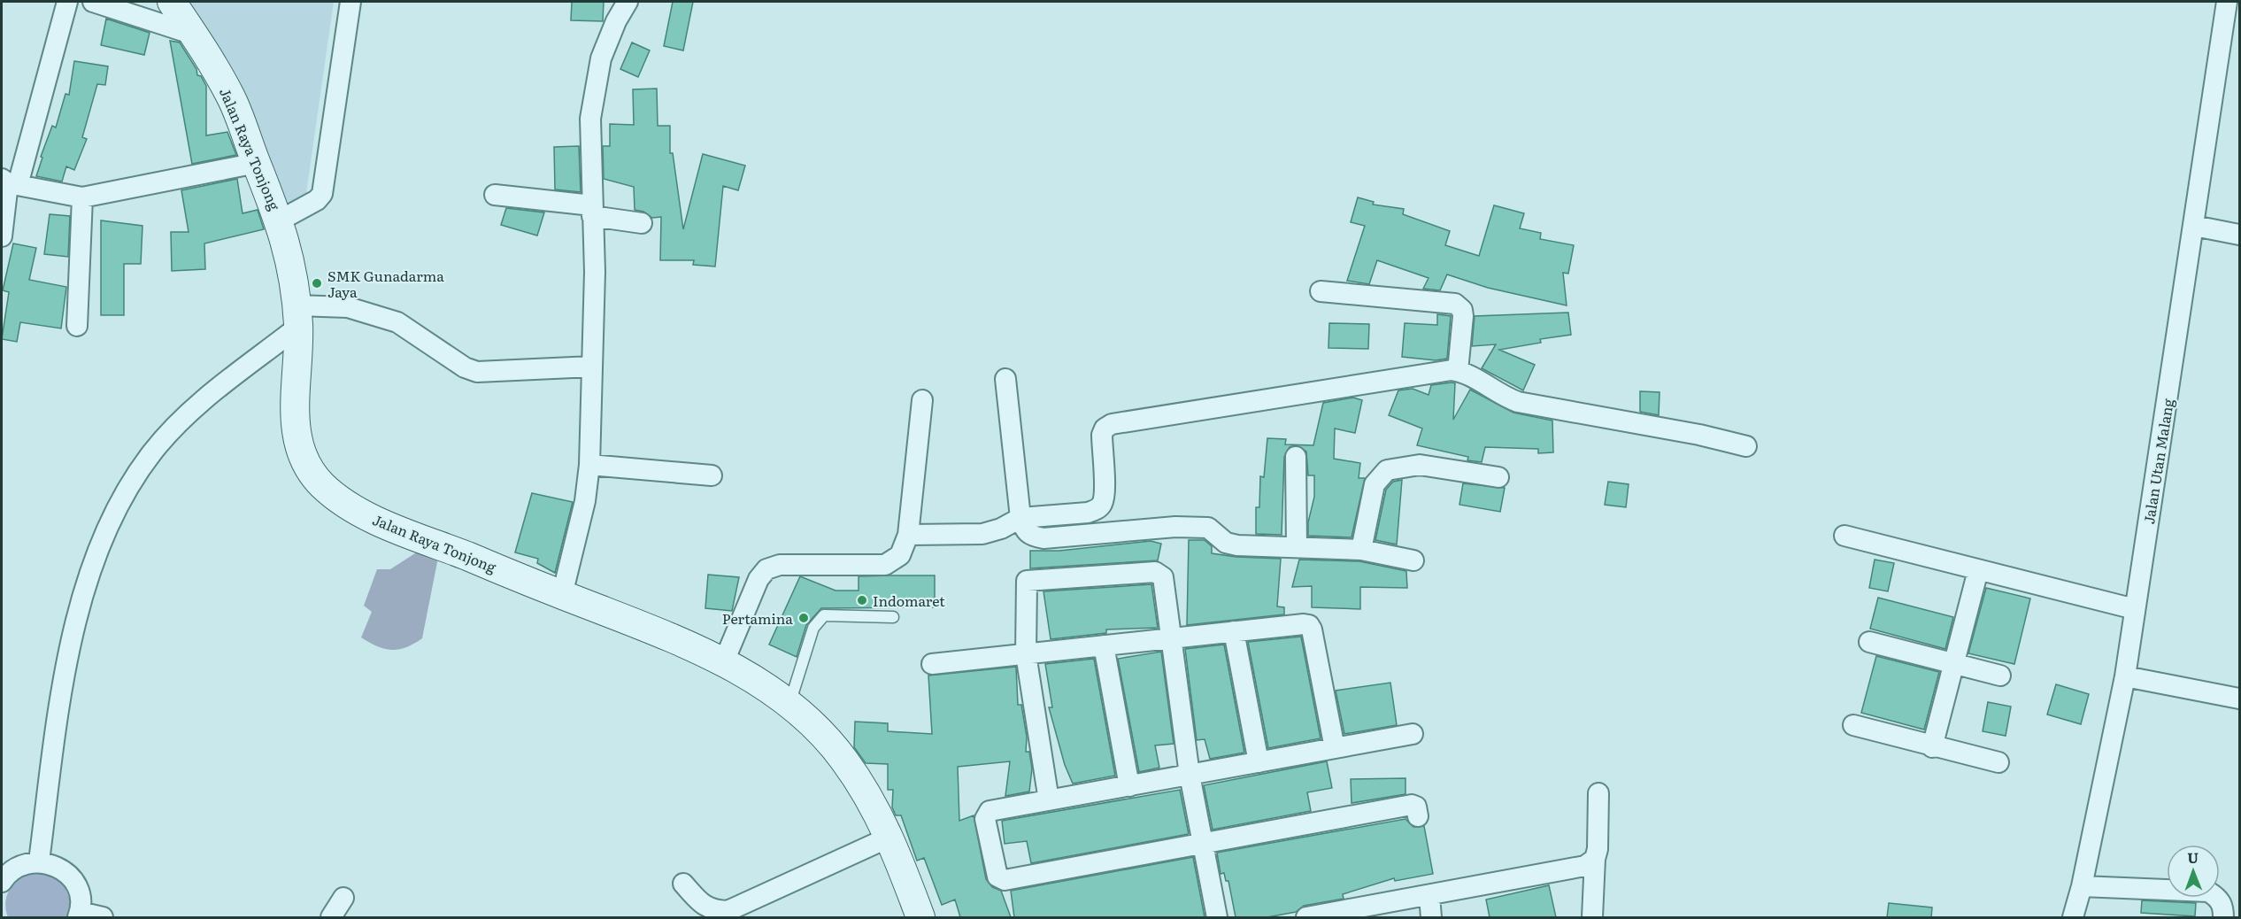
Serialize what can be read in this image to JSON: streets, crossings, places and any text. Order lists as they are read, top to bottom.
{
  "streets": {
    "main road": ["Jalan Raya Tonjong"],
    "street": ["Jalan Utan Malang"]
  },
  "places": ["SMK Gunadarma Jaya", "Indomaret", "Pertamina"],
  "north": "top"
}
